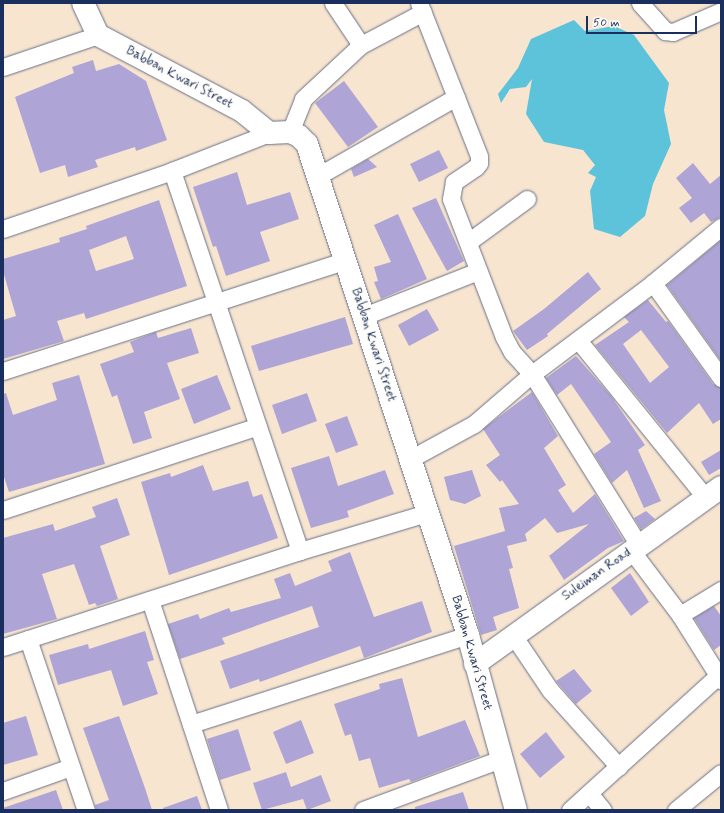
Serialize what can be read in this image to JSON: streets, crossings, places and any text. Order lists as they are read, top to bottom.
{
  "streets": {
    "street": ["Babban Kwari Street", "Suleiman Road"]
  },
  "crossings": [
    ["Babban Kwari Street", "Suleiman Road"]
  ],
  "scale_bar": "50 m"
}
